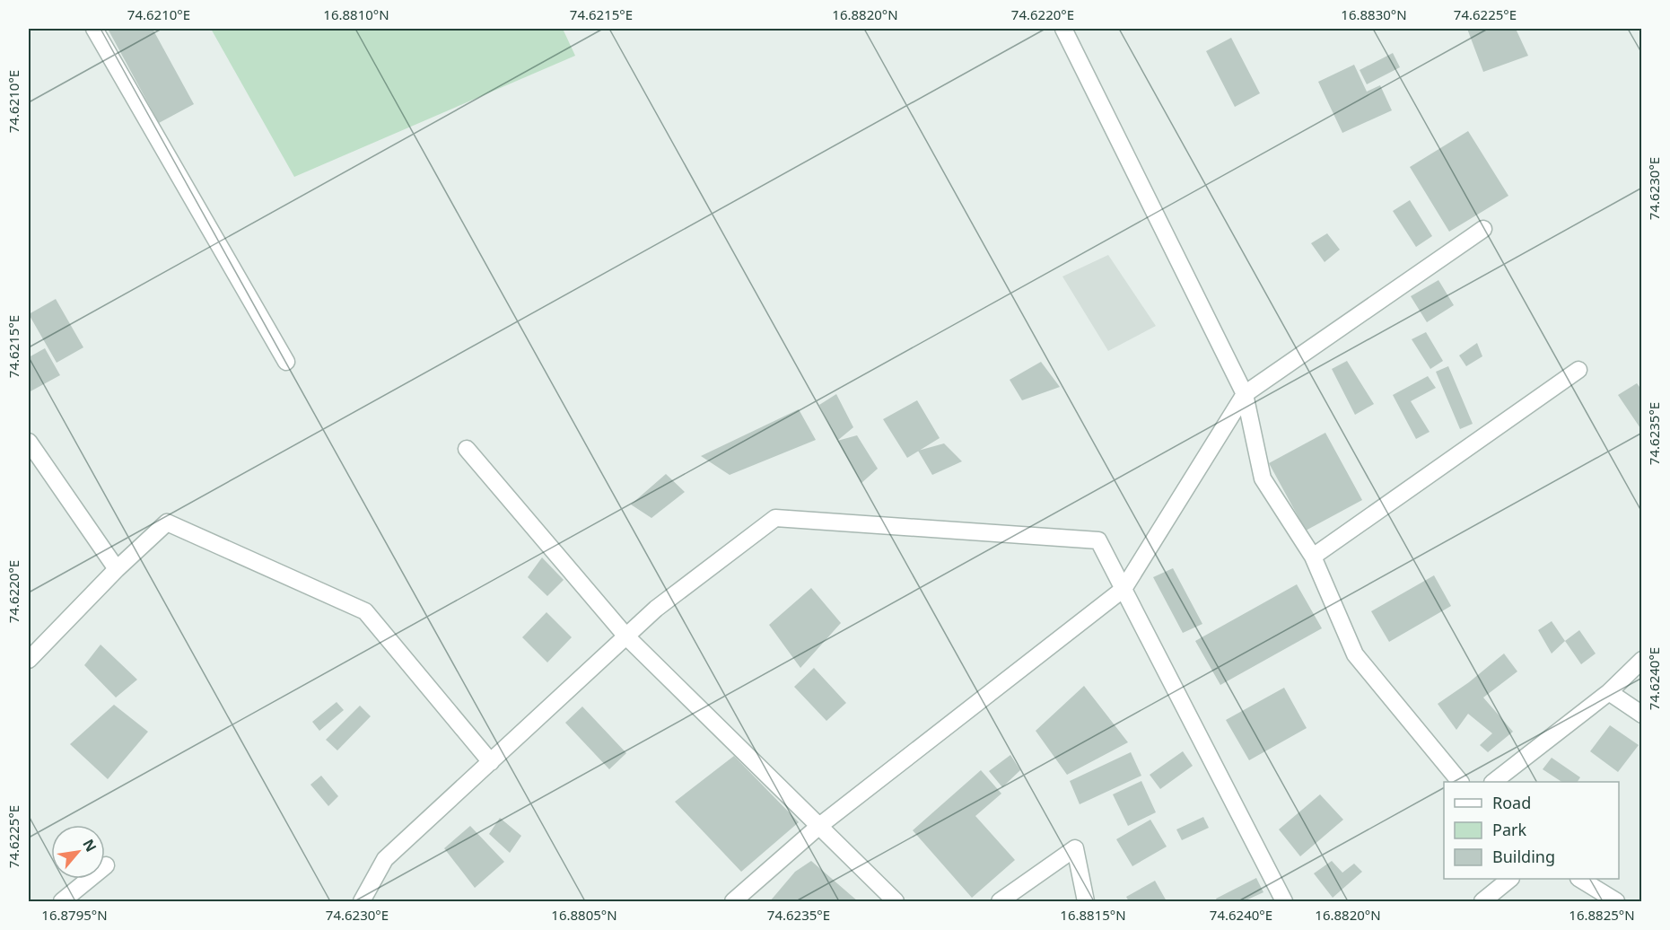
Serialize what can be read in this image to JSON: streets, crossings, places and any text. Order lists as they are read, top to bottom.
{
  "legend": ["Road", "Park", "Building"],
  "north": "top right",
  "coordinates": [
    "74.6210°E",
    "16.8810°N",
    "74.6215°E",
    "16.8820°N",
    "74.6220°E",
    "16.8830°N",
    "74.6225°E",
    "74.6230°E",
    "74.6235°E",
    "74.6240°E",
    "16.8795°N",
    "16.8805°N",
    "16.8815°N",
    "16.8825°N"
  ]
}
